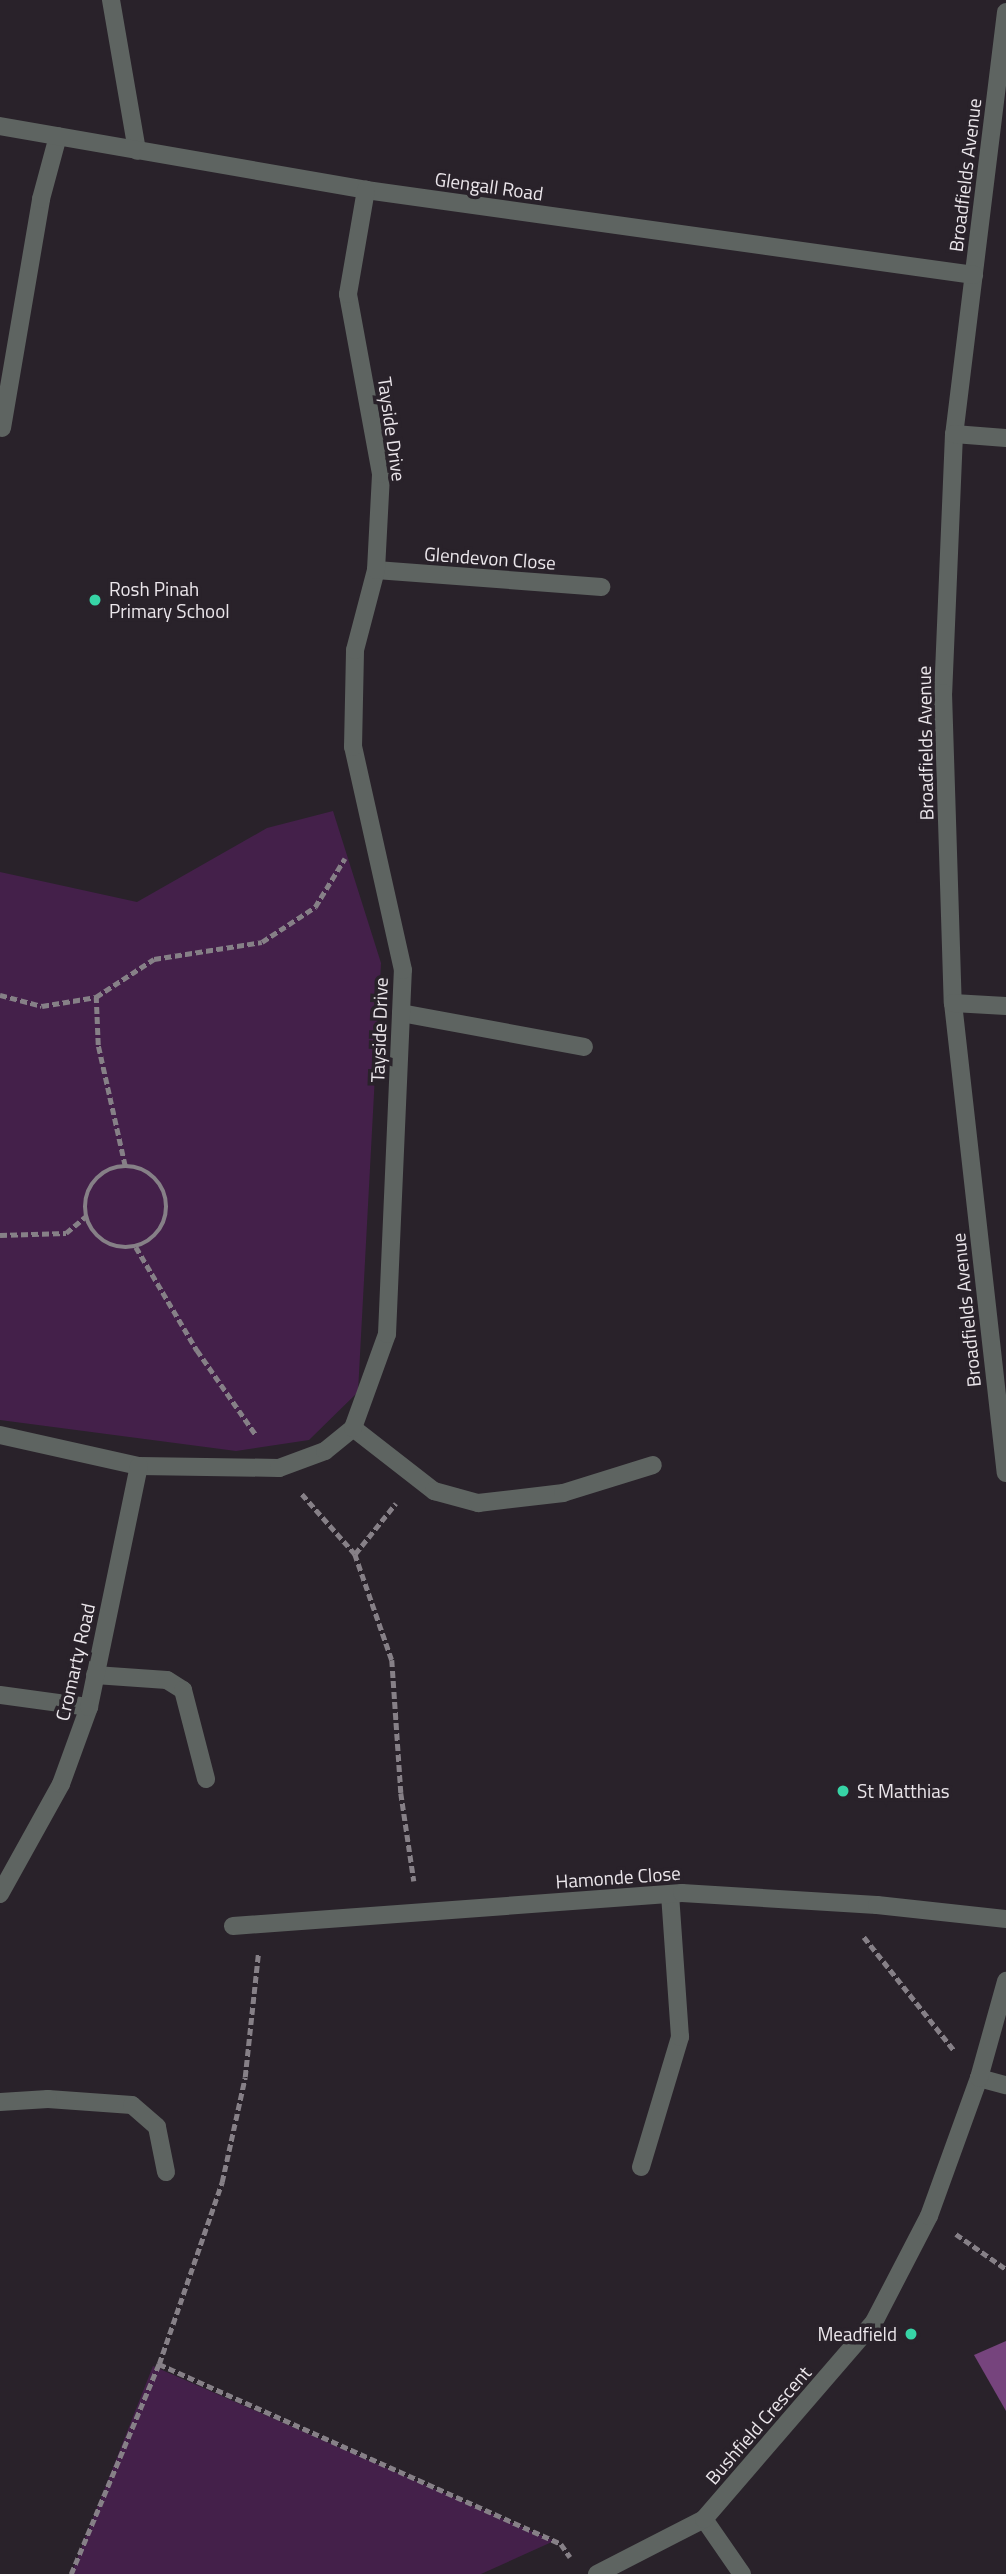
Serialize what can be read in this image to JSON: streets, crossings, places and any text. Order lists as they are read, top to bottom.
{
  "streets": {
    "street": [
      "Broadfields Avenue",
      "Glengall Road",
      "Tayside Drive",
      "Glendevon Close",
      "Cromarty Road",
      "Hamonde Close",
      "Bushfield Crescent"
    ]
  },
  "crossings": [
    ["Broadfields Avenue", "Glengall Road"],
    ["Glengall Road", "Tayside Drive"],
    ["Tayside Drive", "Glendevon Close"]
  ],
  "places": ["Rosh Pinah Primary School", "St Matthias", "Meadfield"]
}
